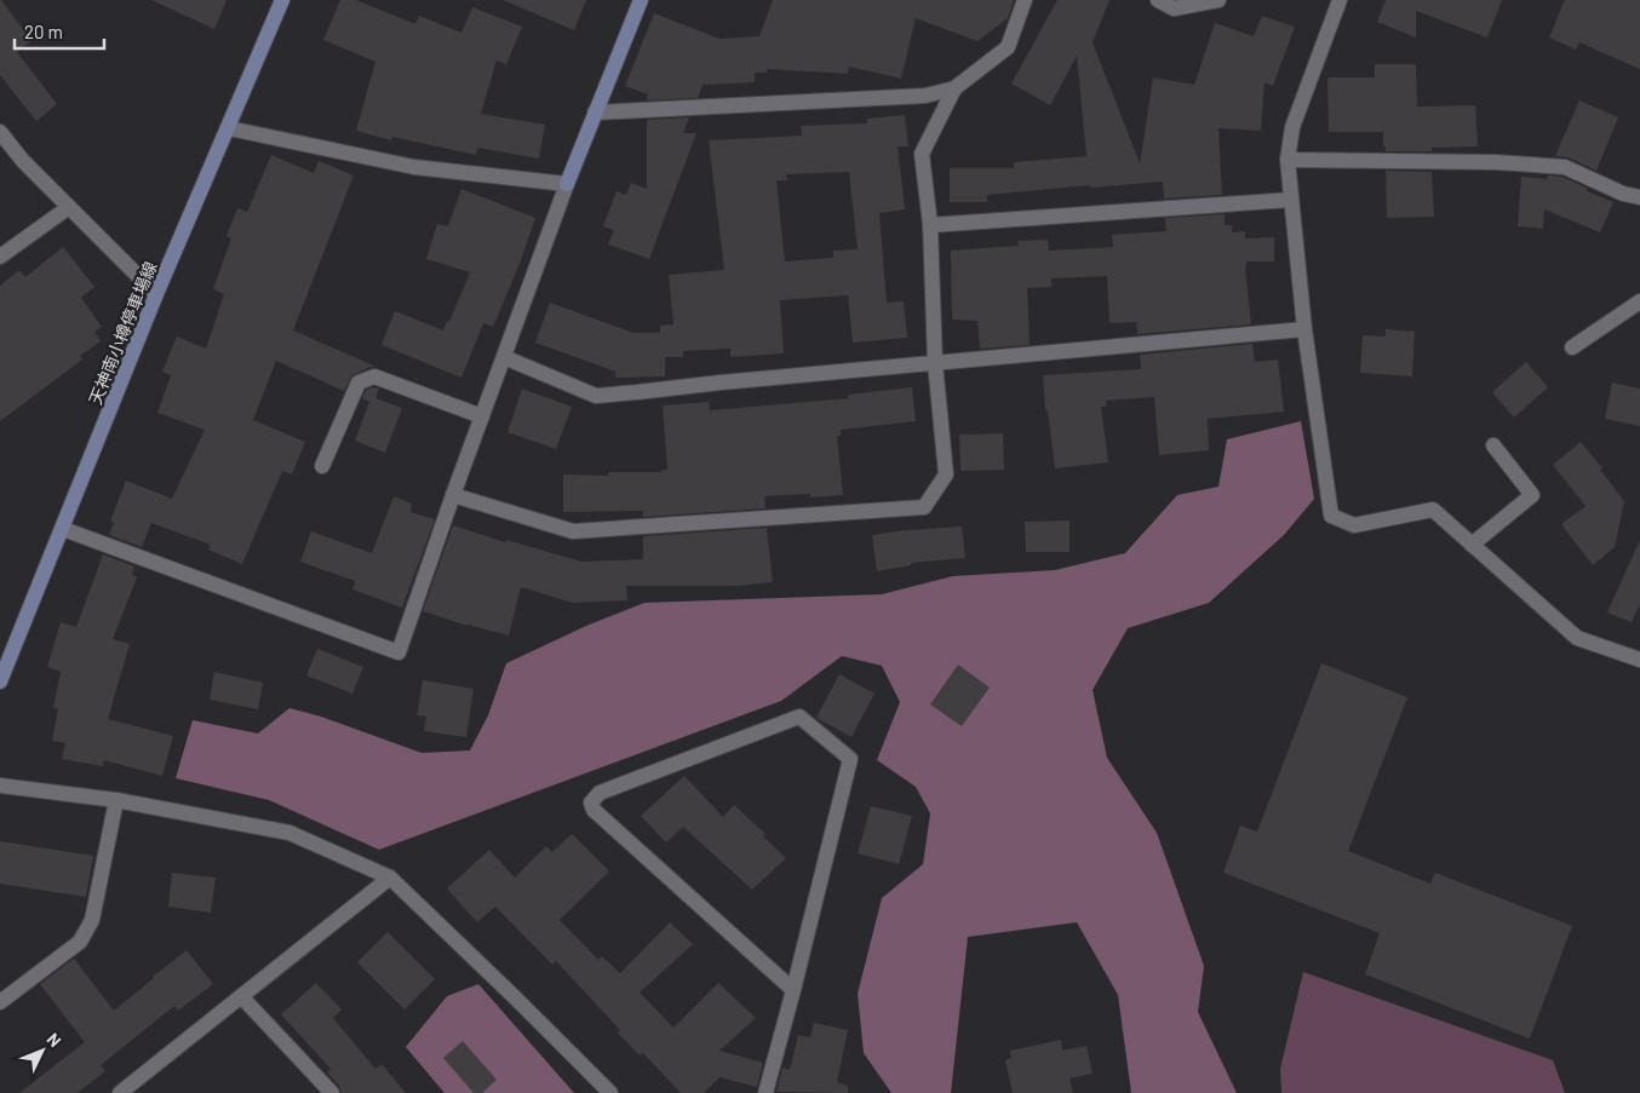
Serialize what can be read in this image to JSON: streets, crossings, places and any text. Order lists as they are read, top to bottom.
{
  "streets": {
    "main road": ["天神南小樽停車場線"]
  },
  "scale_bar": "20 m",
  "north": "top right"
}
